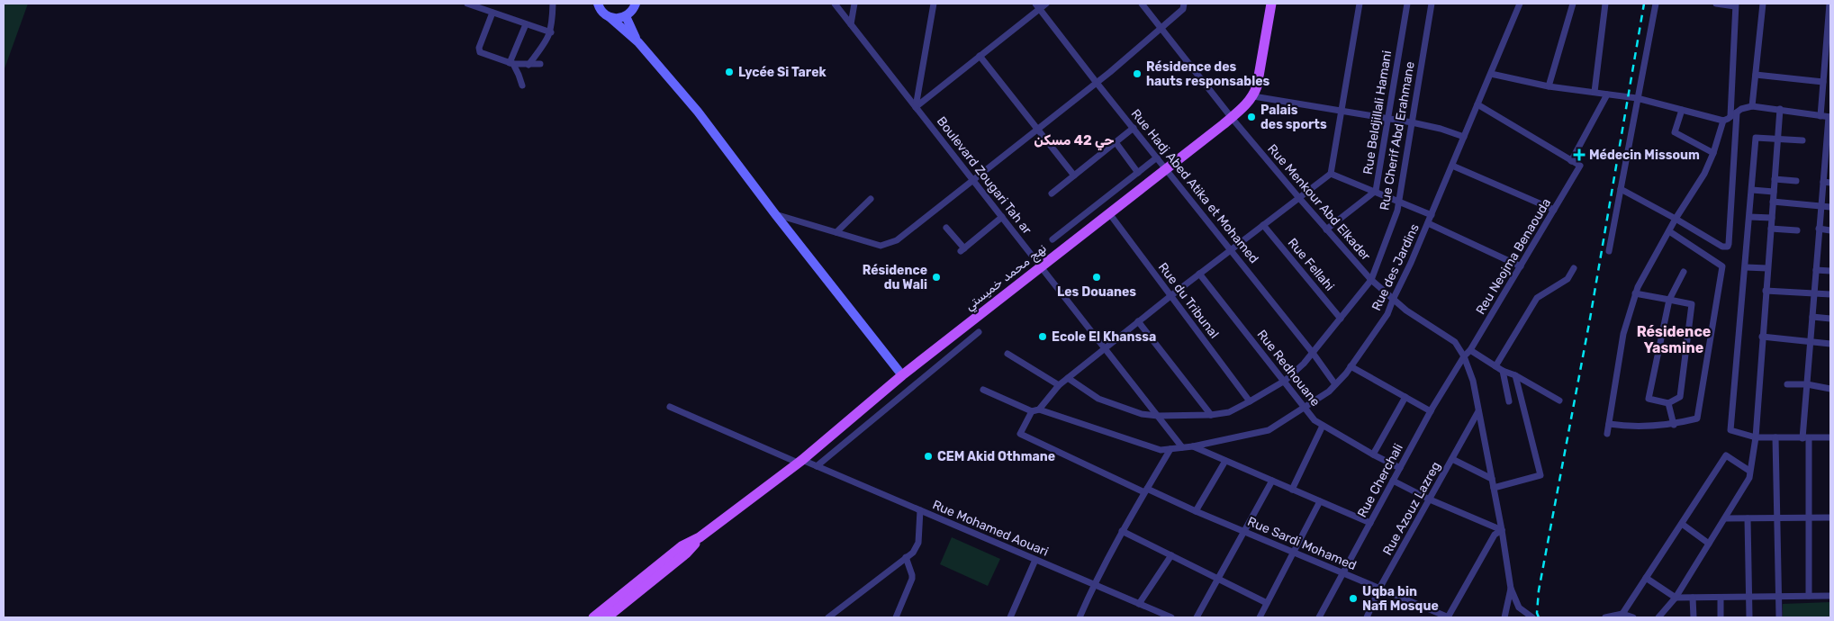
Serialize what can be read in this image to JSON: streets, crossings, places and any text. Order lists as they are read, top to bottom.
{
  "streets": {
    "main road": ["نهج محمد خميستي"],
    "street": [
      "Rue Beldjillali Hamani",
      "Rue Cherif Abd Erahmane",
      "Boulevard Zougari Tah ar",
      "Rue Hadj Abed Atika et Mohamed",
      "Rue Menkour Abd Elkader",
      "Reu Neojma Benaouda",
      "Rue Fellahi",
      "Rue des Jardins",
      "Rue du Tribunal",
      "Rue Redhouane",
      "Rue Cherchali",
      "Rue Azouz Lazreg",
      "Rue Mohamed Aouari",
      "Rue Sardi Mohamed"
    ]
  },
  "crossings": [
    ["Rue Beldjillali Hamani", "Rue Menkour Abd Elkader"],
    ["Rue Cherif Abd Erahmane", "Boulevard Zougari Tah ar"],
    ["Rue Cherif Abd Erahmane", "Rue Hadj Abed Atika et Mohamed"],
    ["Rue Cherif Abd Erahmane", "Rue Menkour Abd Elkader"],
    ["Rue Cherif Abd Erahmane", "Rue Fellahi"],
    ["Rue Cherif Abd Erahmane", "Rue du Tribunal"],
    ["Rue Cherif Abd Erahmane", "Rue Redhouane"],
    ["Boulevard Zougari Tah ar", "Rue des Jardins"],
    ["Boulevard Zougari Tah ar", "نهج محمد خميستي"],
    ["Rue Hadj Abed Atika et Mohamed", "Rue des Jardins"],
    ["Rue Hadj Abed Atika et Mohamed", "نهج محمد خميستي"],
    ["Rue Menkour Abd Elkader", "Reu Neojma Benaouda"],
    ["Rue Menkour Abd Elkader", "Rue des Jardins"],
    ["Rue Menkour Abd Elkader", "نهج محمد خميستي"],
    ["Rue Menkour Abd Elkader", "Rue Cherchali"],
    ["Rue Menkour Abd Elkader", "Rue Azouz Lazreg"],
    ["Reu Neojma Benaouda", "Rue Cherchali"],
    ["Rue des Jardins", "Rue Redhouane"],
    ["نهج محمد خميستي", "Rue du Tribunal"],
    ["نهج محمد خميستي", "Rue Mohamed Aouari"],
    ["Rue Redhouane", "Rue Cherchali"],
    ["Rue Cherchali", "Rue Sardi Mohamed"],
    ["Rue Azouz Lazreg", "Rue Sardi Mohamed"]
  ],
  "districts": ["حي 42 مسكن", "Résidence Yasmine"],
  "places": {
    "other": [
      "Lycée Si Tarek",
      "Résidence des hauts responsables",
      "Palais des sports",
      "Résidence du Wali",
      "Les Douanes",
      "Ecole El Khanssa",
      "CEM Akid Othmane",
      "Uqba bin Nafi Mosque"
    ],
    "health": ["Médecin Missoum"]
  }
}
